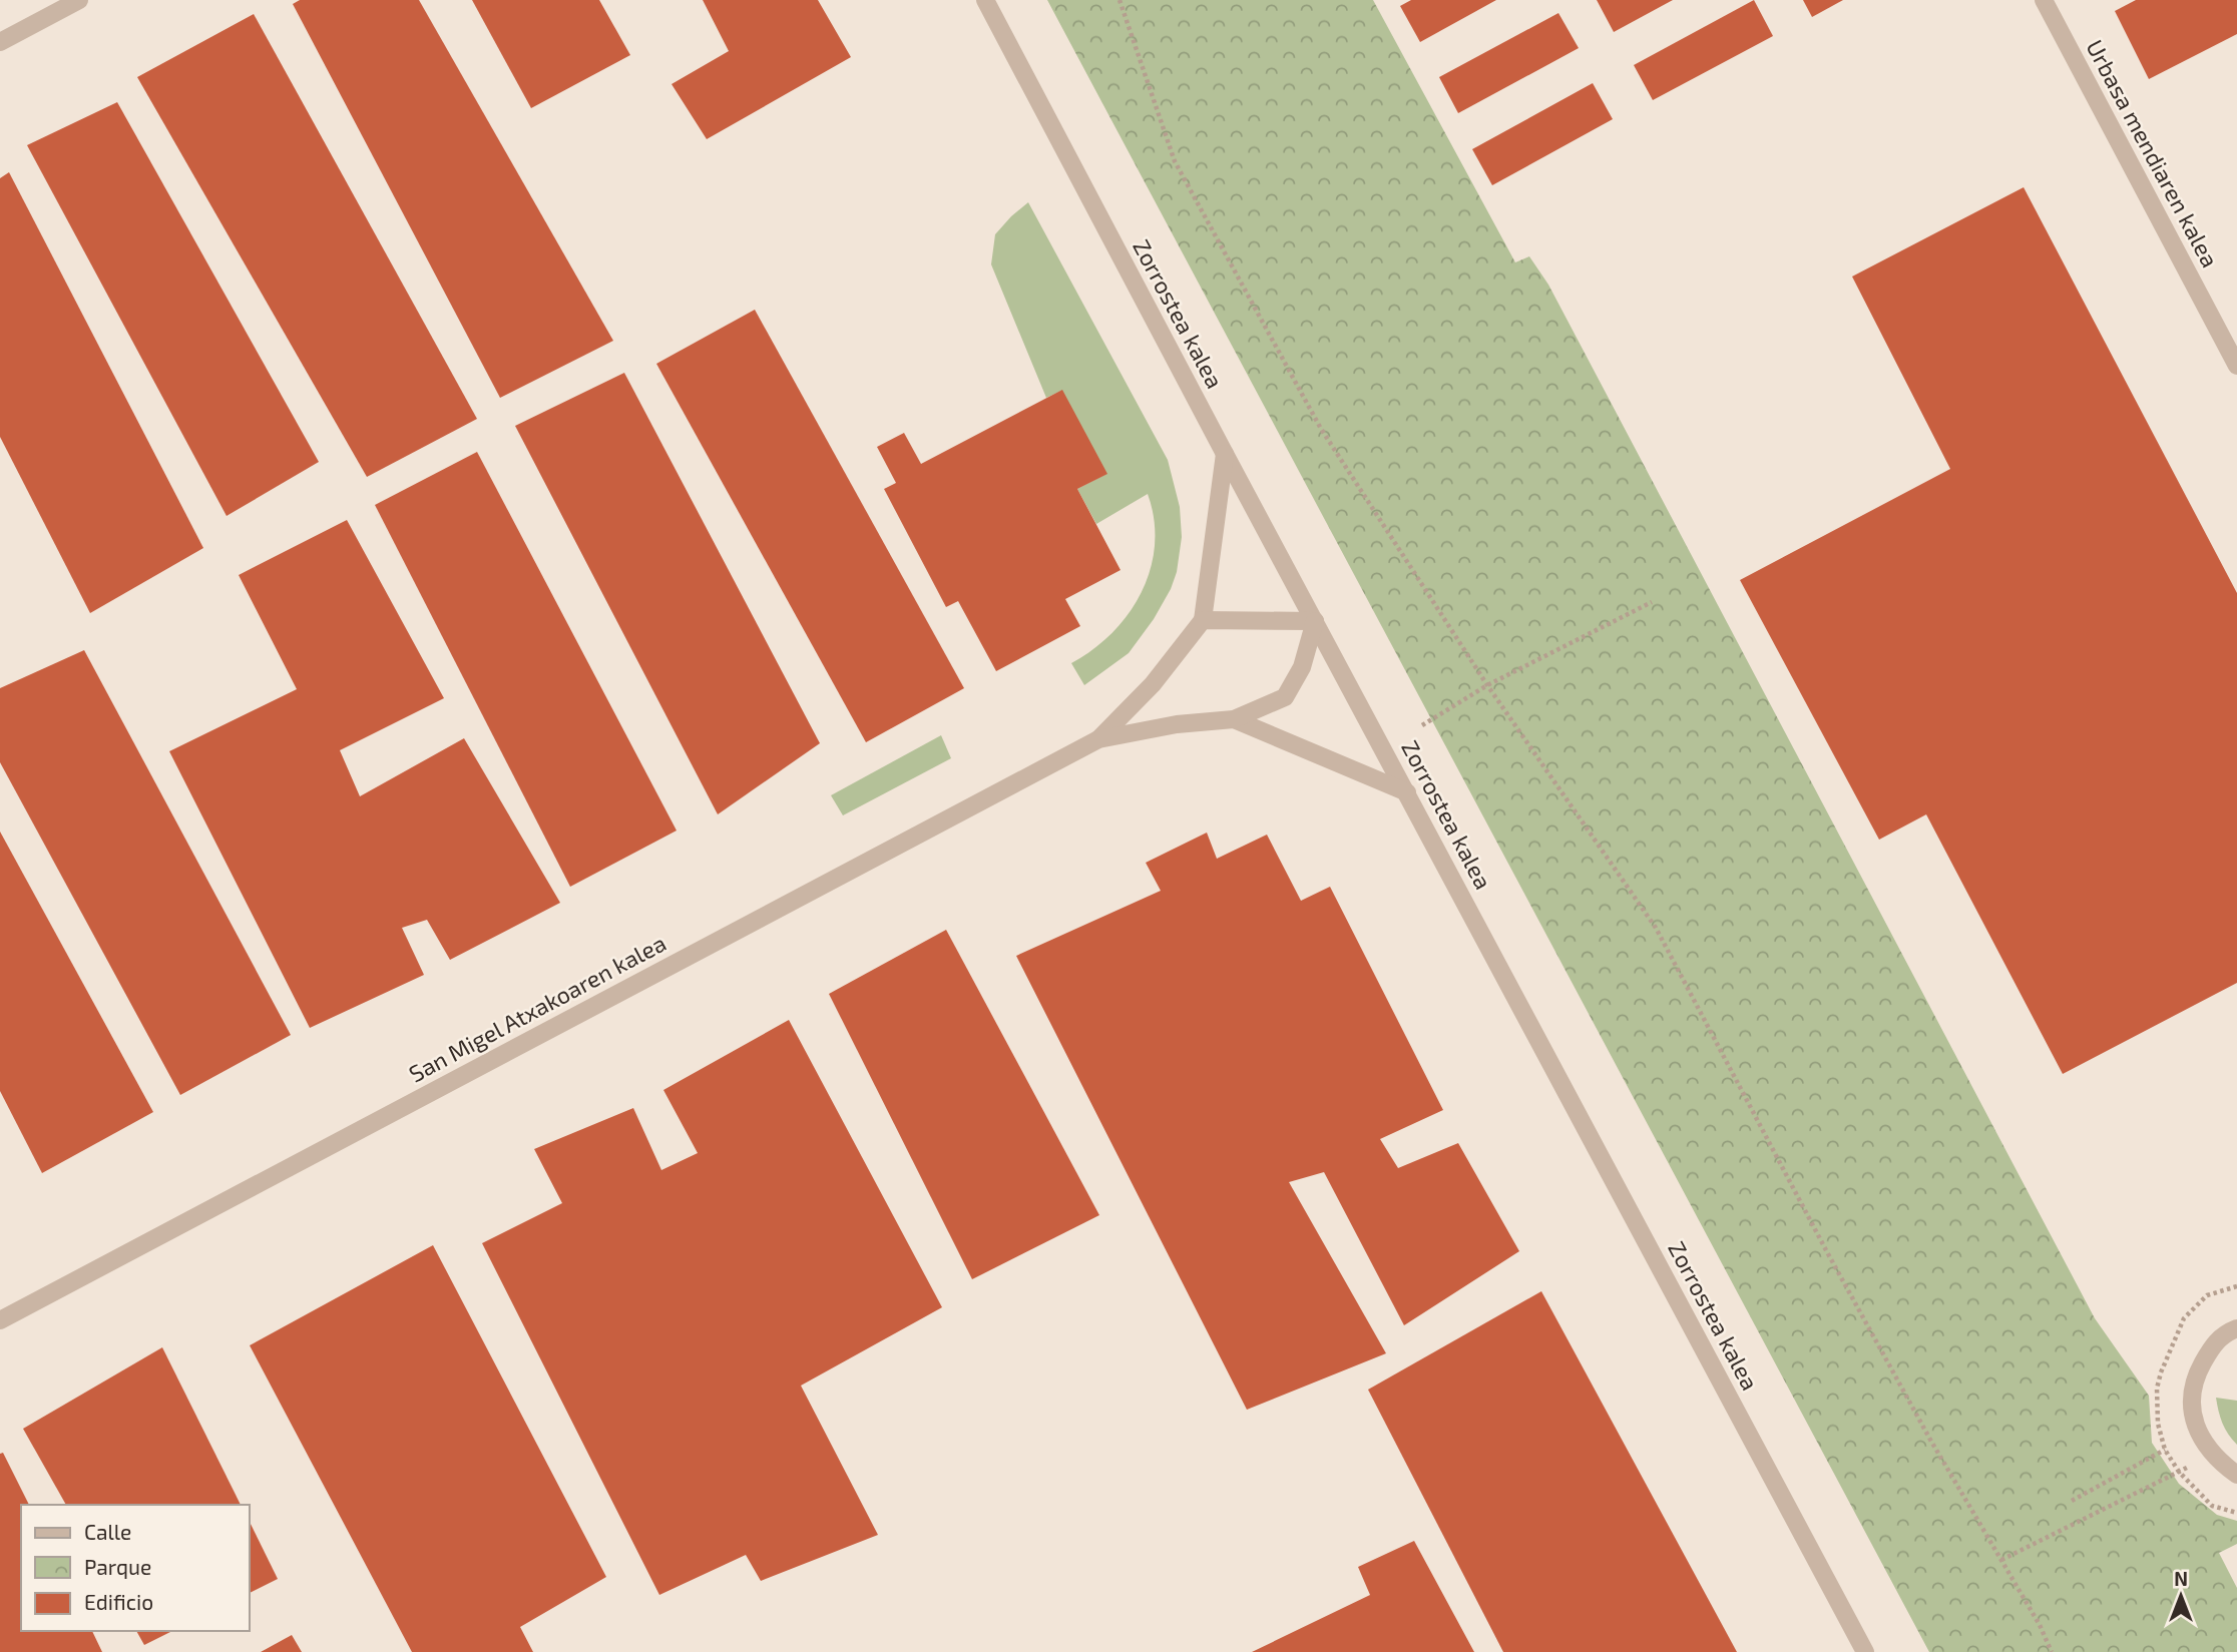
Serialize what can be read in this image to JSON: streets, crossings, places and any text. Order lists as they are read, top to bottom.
{
  "streets": {
    "street": ["Urbasa mendiaren kalea", "Zorrostea kalea", "San Migel Atxakoaren kalea"]
  },
  "crossings": [
    ["Zorrostea kalea", "San Migel Atxakoaren kalea"]
  ],
  "legend": ["Calle", "Parque", "Edificio"],
  "north": "top"
}
